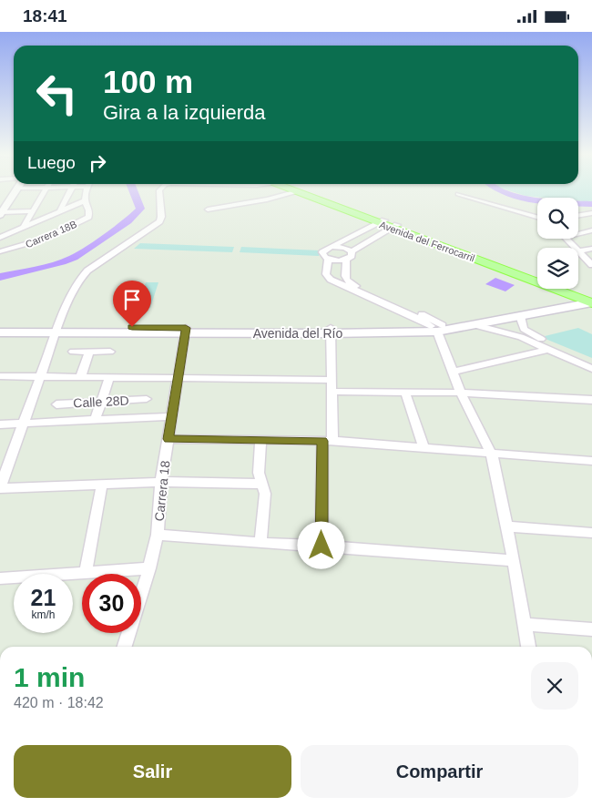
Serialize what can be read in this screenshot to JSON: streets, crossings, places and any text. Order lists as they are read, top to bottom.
{
  "streets": {
    "main road": ["Avenida del Ferrocarril", "Avenida del Río"],
    "street": ["Carrera 18B", "Calle 28D", "Carrera 18"]
  },
  "crossings": [
    ["Avenida del Ferrocarril", "Avenida del Río"],
    ["Avenida del Río", "Carrera 18"]
  ],
  "page": {
    "status": "18:41",
    "turn": ["100 m", "Gira a la izquierda"],
    "then": "Luego",
    "speed": "21 km/h",
    "limit": "30",
    "heading": ["1 min", "420 m · 18:42"],
    "buttons": ["Salir", "Compartir"]
  }
}
